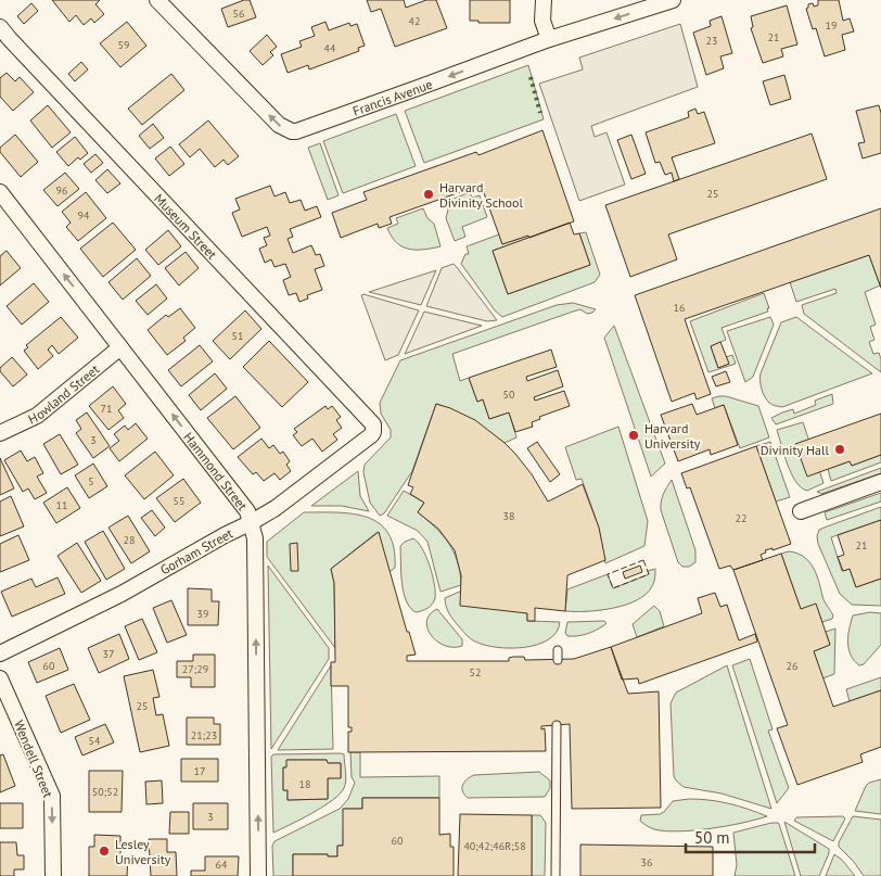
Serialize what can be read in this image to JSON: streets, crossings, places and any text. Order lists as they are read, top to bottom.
{
  "streets": {
    "street": [
      "Francis Avenue",
      "Museum Street",
      "Howland Street",
      "Hammond Street",
      "Gorham Street",
      "Wendell Street"
    ]
  },
  "crossings": [
    ["Museum Street", "Gorham Street"],
    ["Howland Street", "Hammond Street"],
    ["Hammond Street", "Gorham Street"]
  ],
  "one_way": ["Francis Avenue", "Hammond Street", "Wendell Street"],
  "places": [
    "Harvard Divinity School",
    "Harvard University",
    "Divinity Hall",
    "Lesley University"
  ],
  "house_numbers": [
    "56",
    "42",
    "19",
    "21",
    "23",
    "59",
    "44",
    "96",
    "25",
    "94",
    "16",
    "51",
    "50",
    "71",
    "3",
    "5",
    "55",
    "11",
    "38",
    "22",
    "28",
    "21",
    "39",
    "37",
    "60",
    "26",
    "27;29",
    "52",
    "25",
    "21;23",
    "54",
    "17",
    "18",
    "50;52",
    "3",
    "60",
    "40;42;46R;58",
    "36",
    "64"
  ],
  "scale_bar": "50 m"
}
